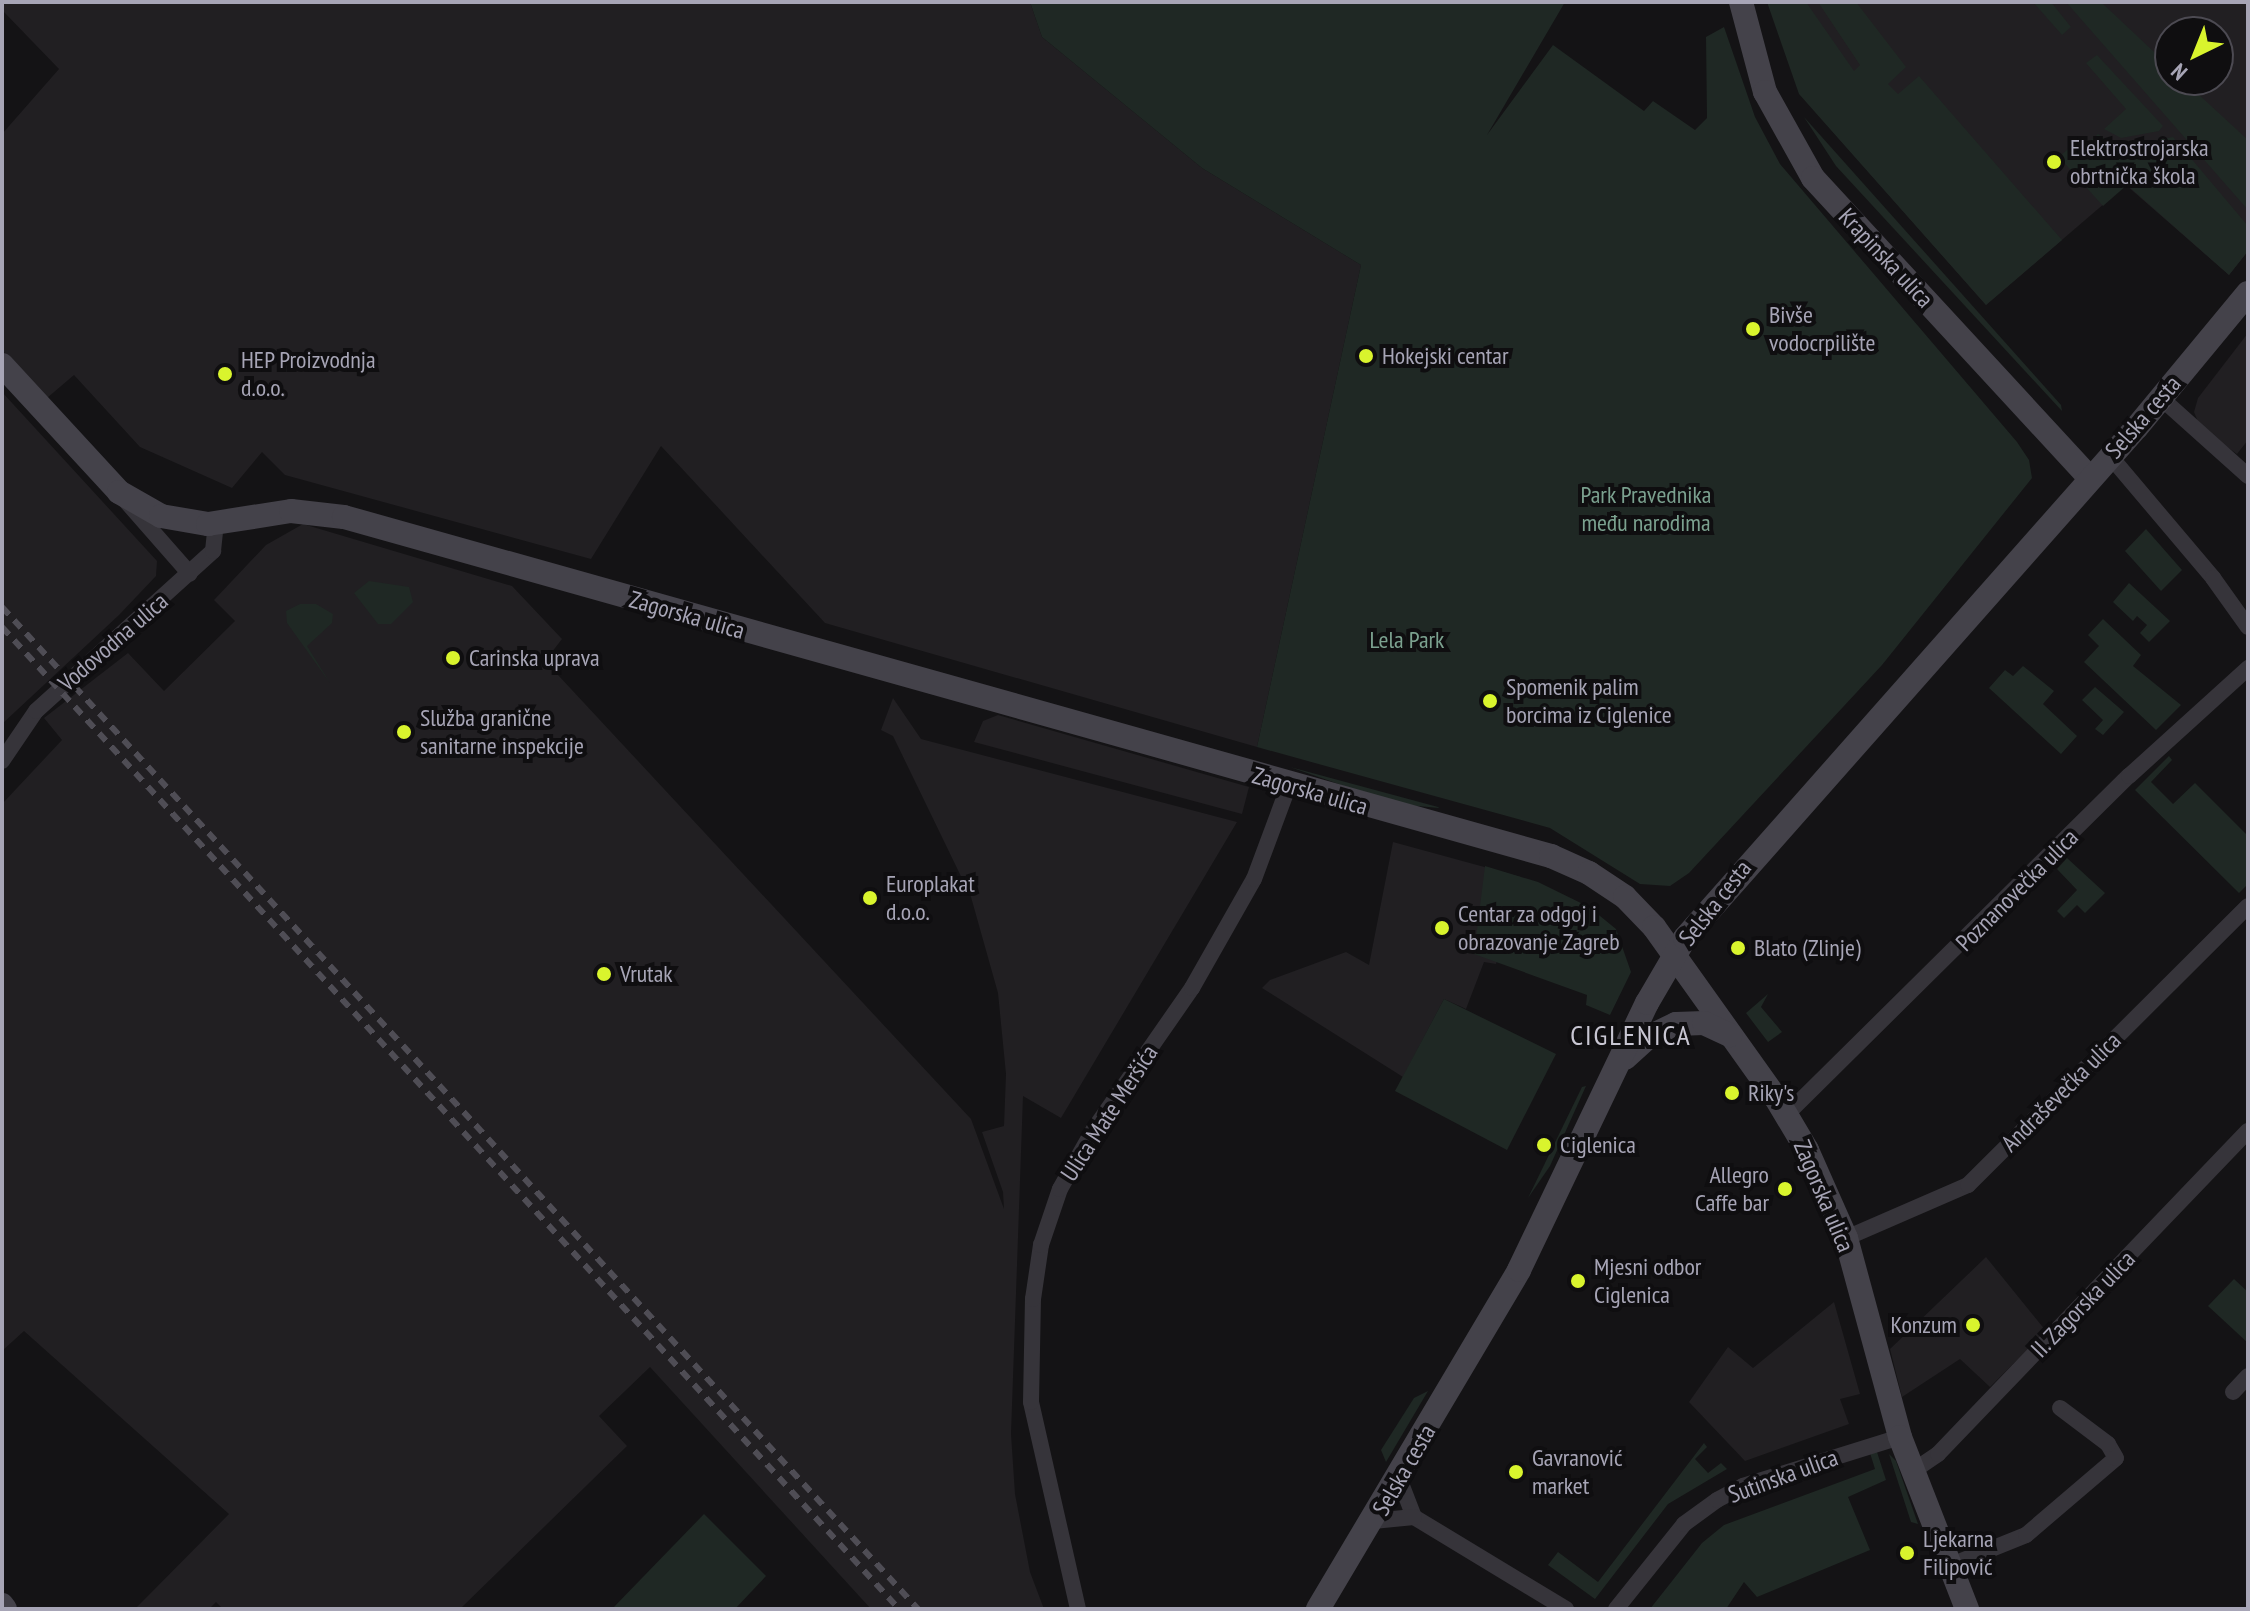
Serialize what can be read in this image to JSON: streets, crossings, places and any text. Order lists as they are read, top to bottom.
{
  "streets": {
    "street": [
      "Krapinska ulica",
      "Selska cesta",
      "Zagorska ulica",
      "Vodovodna ulica",
      "Poznanovečka ulica",
      "Andraševečka ulica",
      "Ulica Mate Meršića",
      "II. Zagorska ulica",
      "Sutinska ulica"
    ]
  },
  "crossings": [
    ["Krapinska ulica", "Selska cesta"],
    ["Selska cesta", "Zagorska ulica"],
    ["Zagorska ulica", "Vodovodna ulica"],
    ["Zagorska ulica", "Poznanovečka ulica"],
    ["Zagorska ulica", "Andraševečka ulica"],
    ["Zagorska ulica", "Ulica Mate Meršića"],
    ["Zagorska ulica", "II. Zagorska ulica"],
    ["Zagorska ulica", "Sutinska ulica"]
  ],
  "districts": ["CIGLENICA"],
  "parks": ["Park Pravednika među narodima", "Lela Park"],
  "places": [
    "Elektrostrojarska obrtnička škola",
    "Bivše vodocrpilište",
    "Hokejski centar",
    "HEP Proizvodnja d.o.o.",
    "Carinska uprava",
    "Spomenik palim borcima iz Ciglenice",
    "Služba granične sanitarne inspekcije",
    "Europlakat d.o.o.",
    "Centar za odgoj i obrazovanje Zagreb",
    "Blato (Zlinje)",
    "Vrutak",
    "Riky's",
    "Ciglenica",
    "Allegro Caffe bar",
    "Mjesni odbor Ciglenica",
    "Konzum",
    "Gavranović market",
    "Ljekarna Filipović"
  ],
  "north": "bottom left"
}
